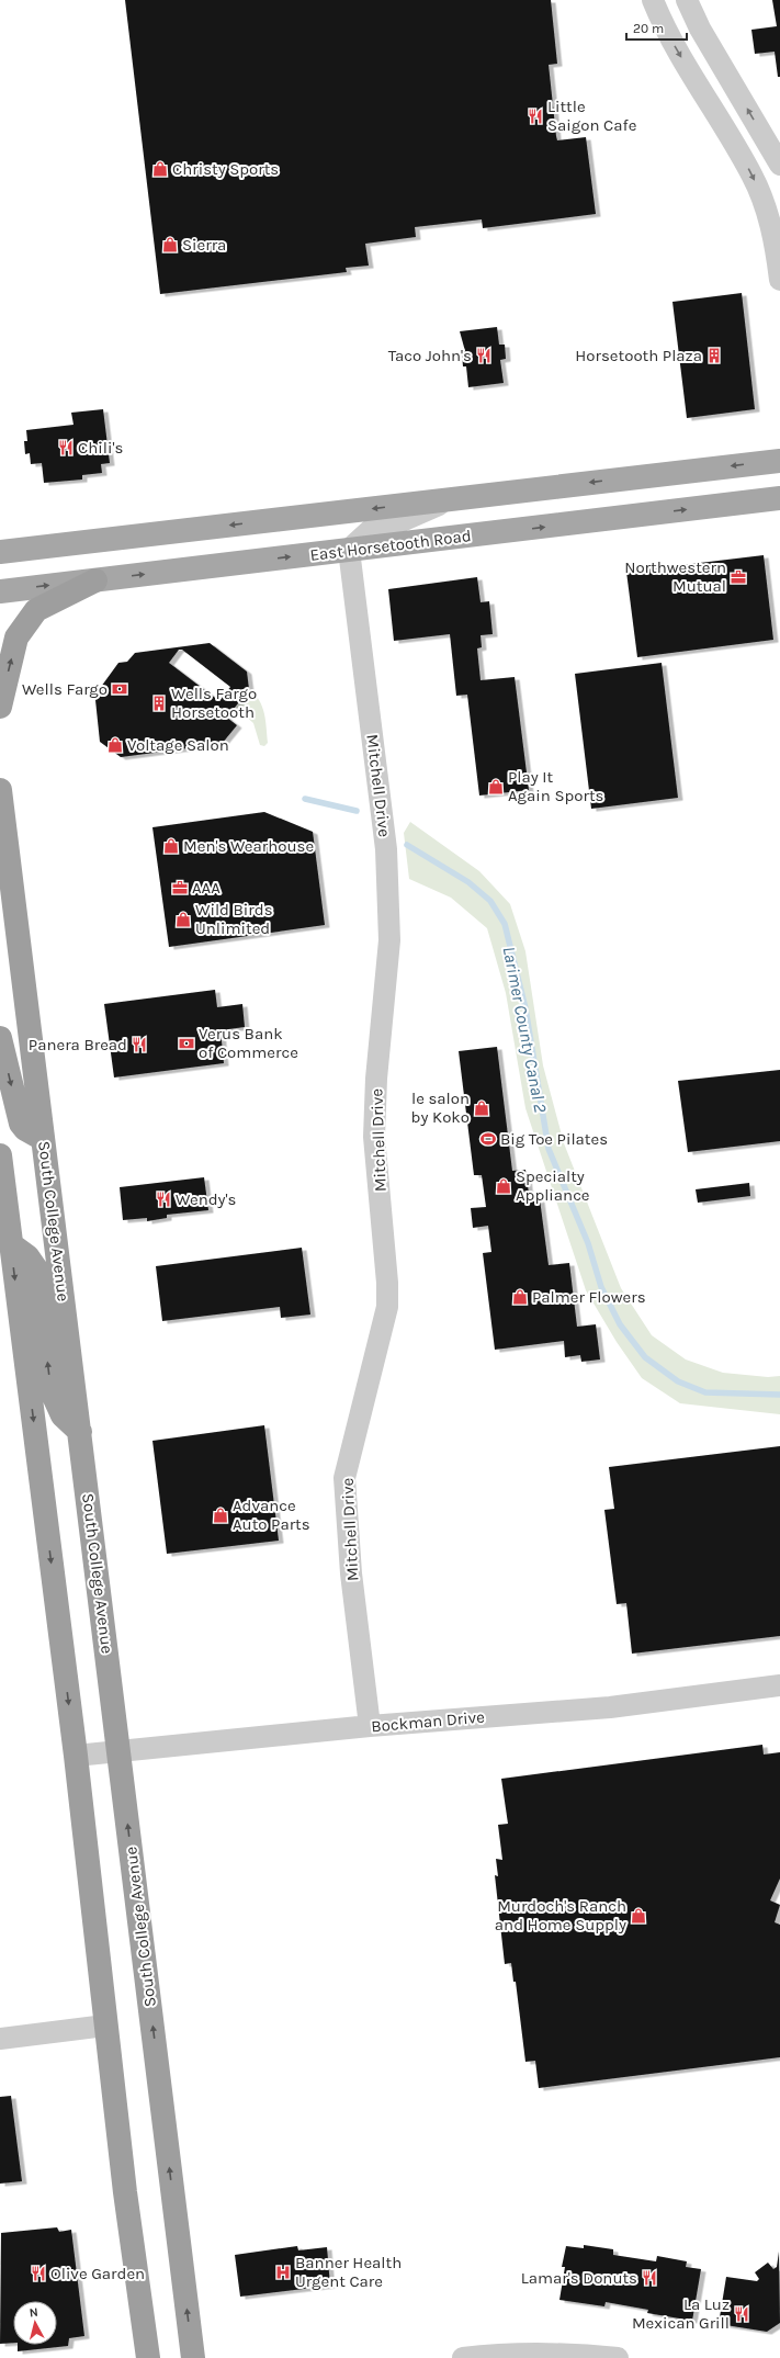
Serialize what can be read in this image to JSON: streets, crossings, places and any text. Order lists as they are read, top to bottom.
{
  "streets": {
    "highway": ["South College Avenue"],
    "main road": ["East Horsetooth Road"],
    "street": ["Mitchell Drive", "Bockman Drive"]
  },
  "crossings": [
    ["East Horsetooth Road", "Mitchell Drive"],
    ["Mitchell Drive", "Bockman Drive"],
    ["South College Avenue", "Bockman Drive"]
  ],
  "water": ["Larimer County Canal 2"],
  "places": {
    "restaurant": [
      "Little Saigon Cafe",
      "Taco John's",
      "Chili's",
      "Panera Bread",
      "Wendy's",
      "Olive Garden",
      "Lamar's Donuts",
      "La Luz Mexican Grill"
    ],
    "shop": [
      "Christy Sports",
      "Sierra",
      "Voltage Salon",
      "Play It Again Sports",
      "Men's Wearhouse",
      "Wild Birds Unlimited",
      "le salon by Koko",
      "Specialty Appliance",
      "Palmer Flowers",
      "Advance Auto Parts",
      "Murdoch's Ranch and Home Supply"
    ],
    "building": ["Horsetooth Plaza", "Wells Fargo Horsetooth"],
    "office": ["Northwestern Mutual", "AAA"],
    "bank": ["Wells Fargo", "Verus Bank of Commerce"],
    "sports": ["Big Toe Pilates"],
    "hospital": ["Banner Health Urgent Care"]
  },
  "scale_bar": "20 m",
  "north": "top"
}
